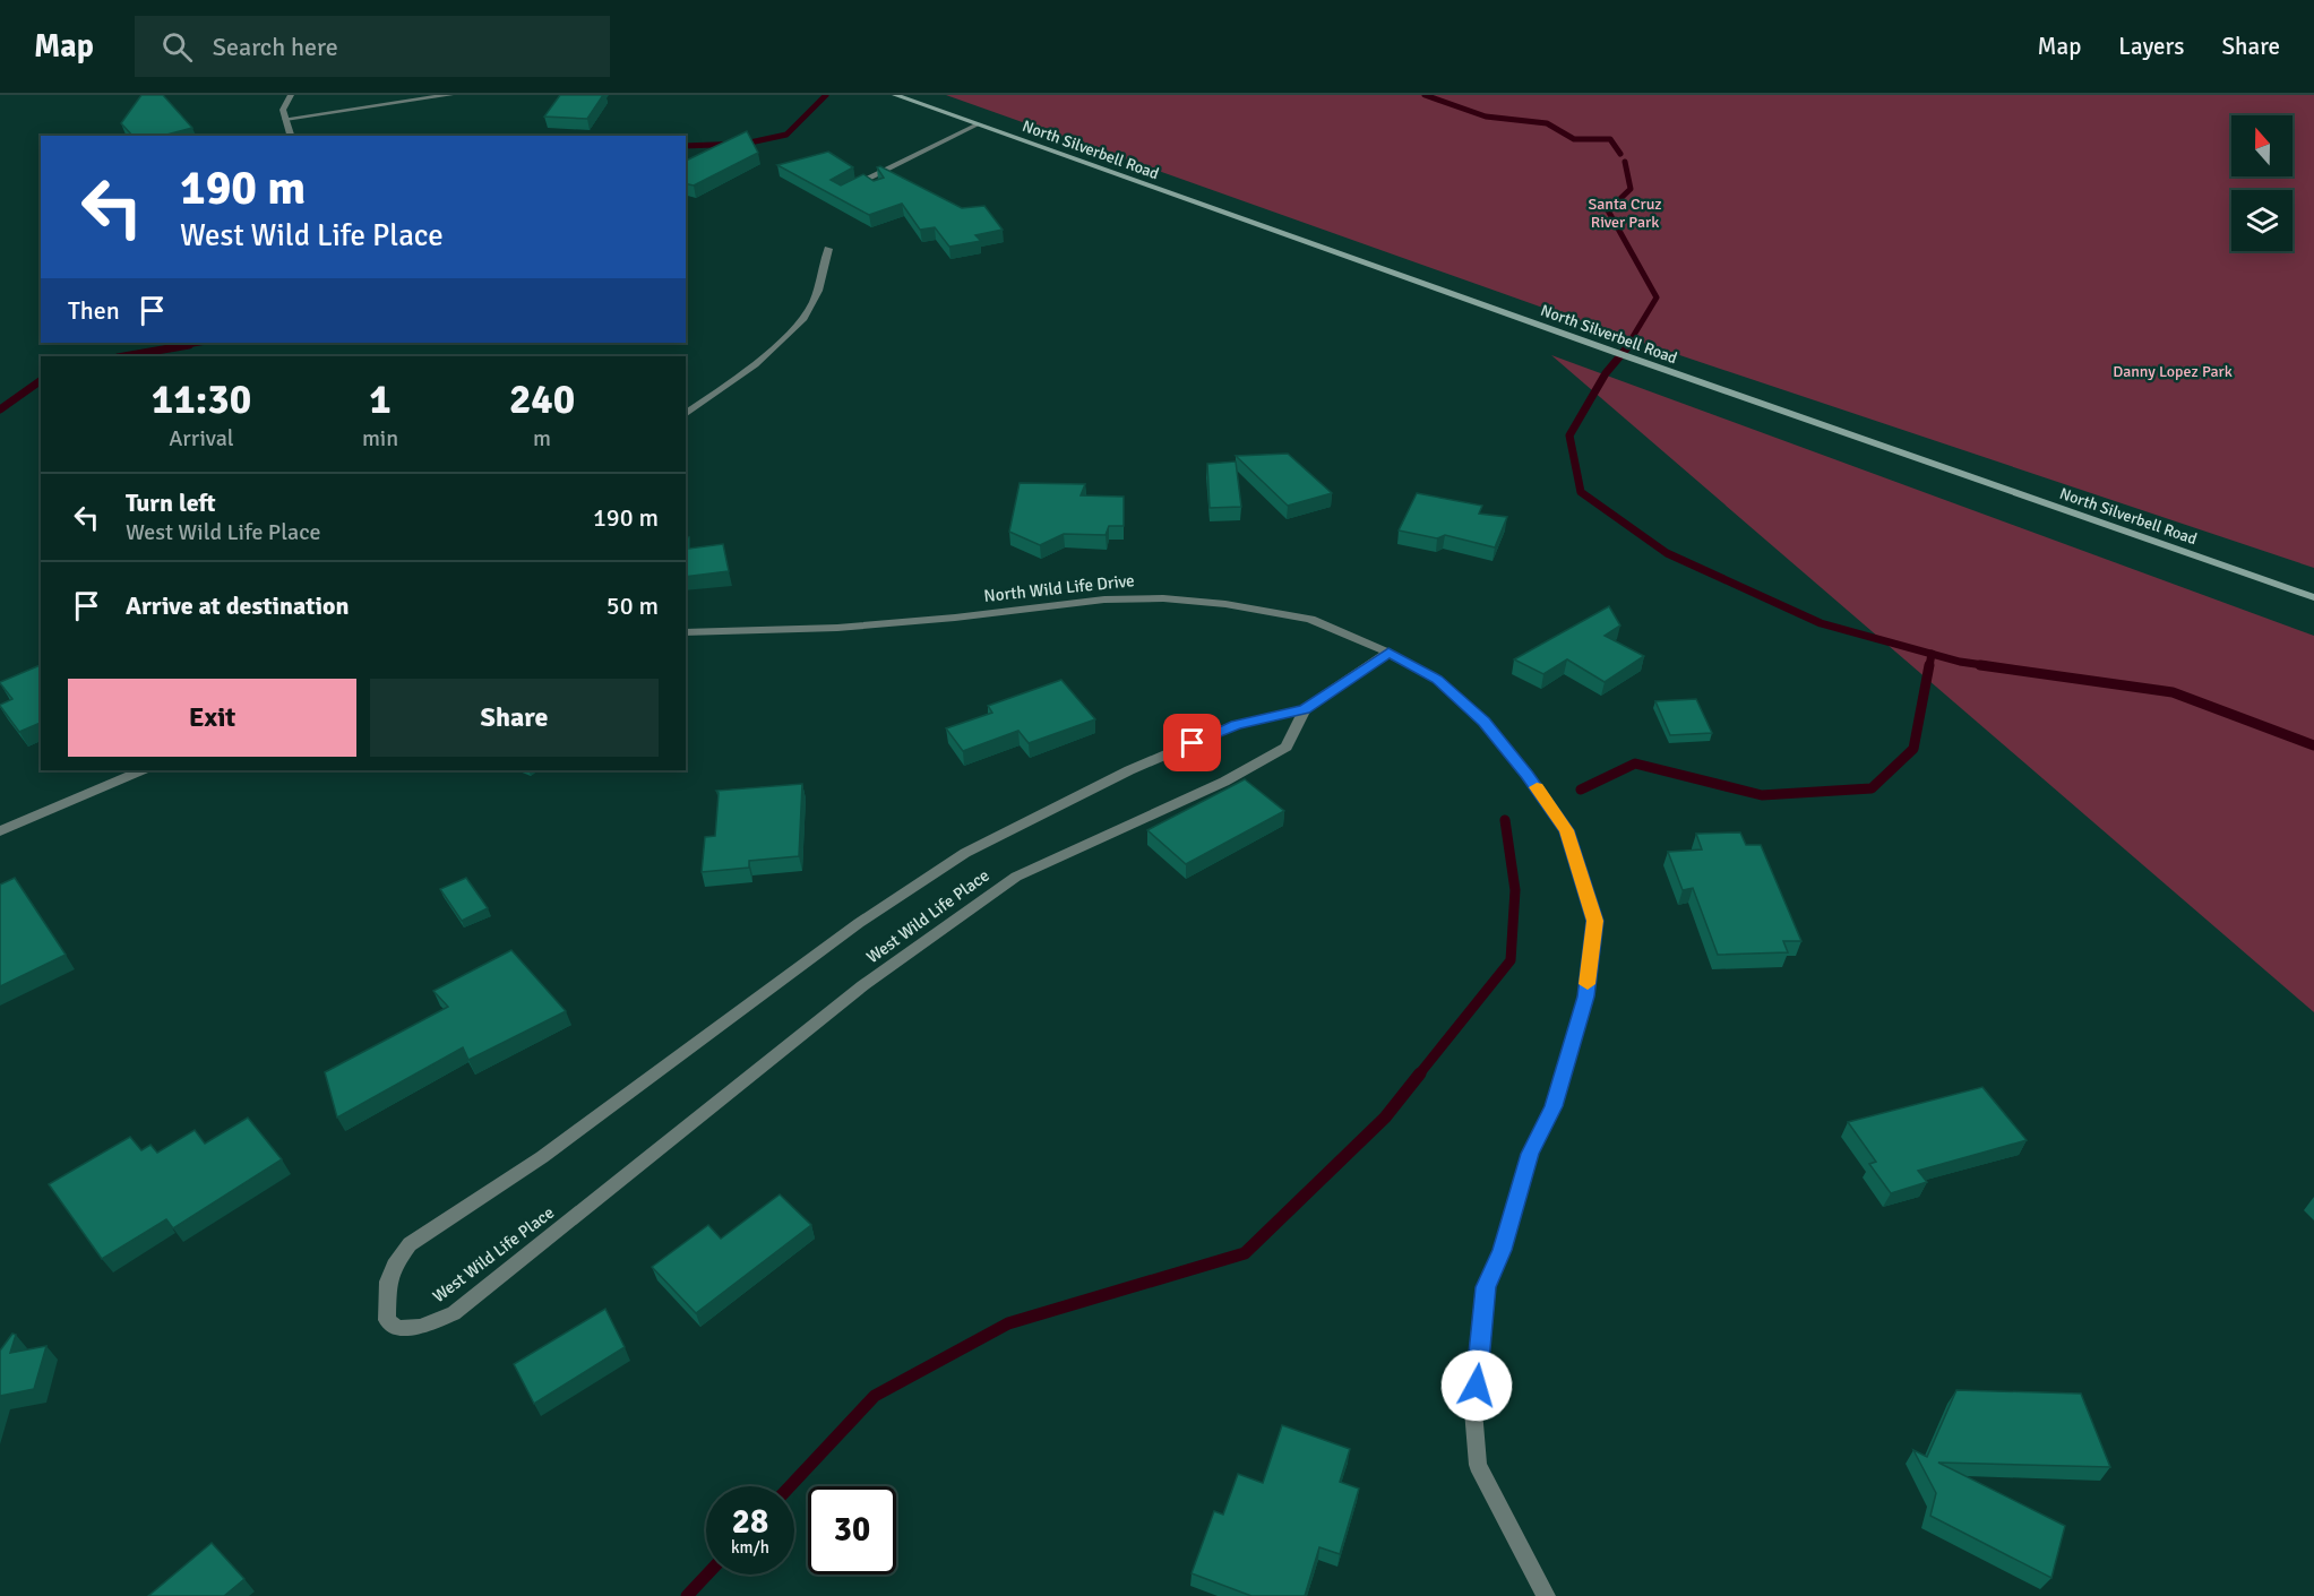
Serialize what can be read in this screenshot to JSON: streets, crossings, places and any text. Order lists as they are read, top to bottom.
{
  "streets": {
    "main road": ["North Silverbell Road"],
    "street": ["North Wild Life Drive", "West Wild Life Place"]
  },
  "crossings": [
    ["North Wild Life Drive", "West Wild Life Place"]
  ],
  "parks": ["Santa Cruz River Park", "Danny Lopez Park"],
  "north": "top",
  "page": {
    "header": "Map",
    "search": "Search here",
    "nav": ["Map", "Layers", "Share"],
    "turn": ["190 m", "West Wild Life Place"],
    "then": "Then",
    "eta": [
      "11:30",
      "Arrival",
      "1",
      "min",
      "240",
      "m"
    ],
    "list": [
      {
        "name": "Turn left",
        "note": "West Wild Life Place",
        "value": "190 m"
      },
      {
        "name": "Arrive at destination",
        "value": "50 m"
      }
    ],
    "buttons": ["Exit", "Share"],
    "speed": "28 km/h",
    "limit": "30"
  }
}
